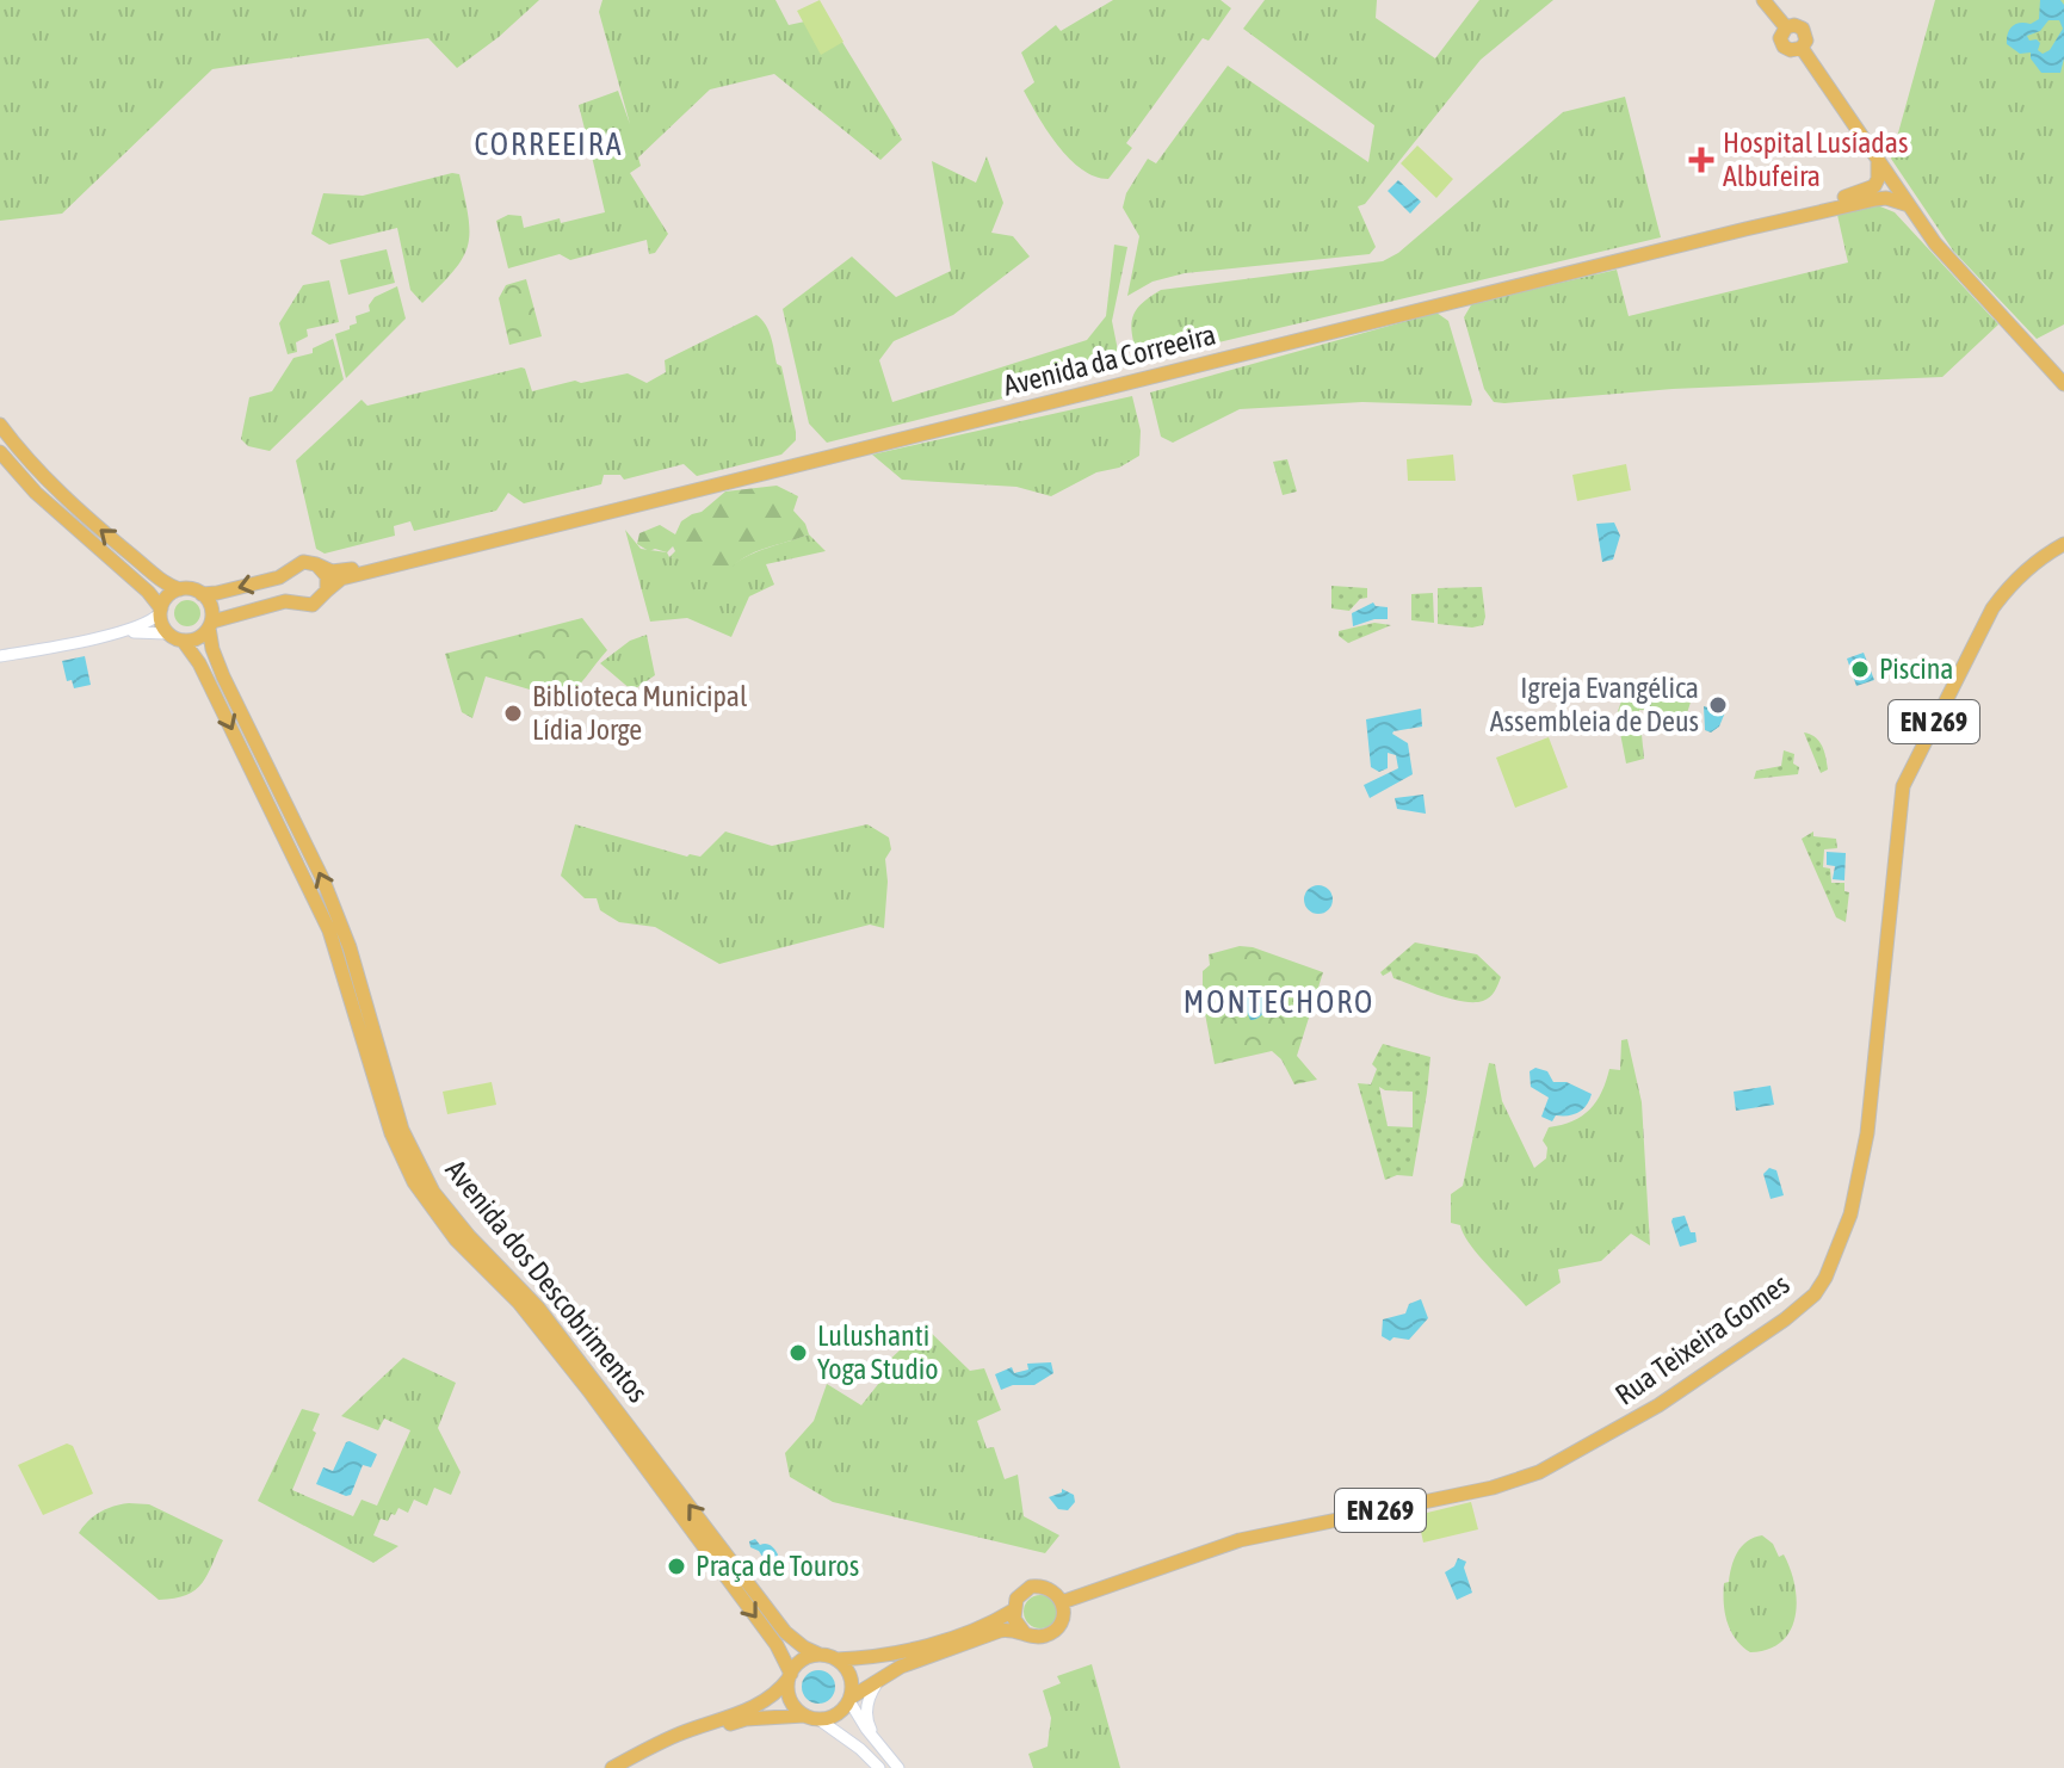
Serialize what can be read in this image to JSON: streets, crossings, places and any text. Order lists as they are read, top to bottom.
{
  "streets": {
    "main road": [
      "Avenida da Correeira",
      "EN 269",
      "Avenida dos Descobrimentos",
      "Rua Teixeira Gomes"
    ]
  },
  "districts": ["CORREEIRA", "MONTECHORO"],
  "places": {
    "health": ["Hospital Lusíadas Albufeira"],
    "other": [
      "Piscina",
      "Igreja Evangélica Assembleia de Deus",
      "Biblioteca Municipal Lídia Jorge",
      "Lulushanti Yoga Studio",
      "Praça de Touros"
    ]
  }
}
